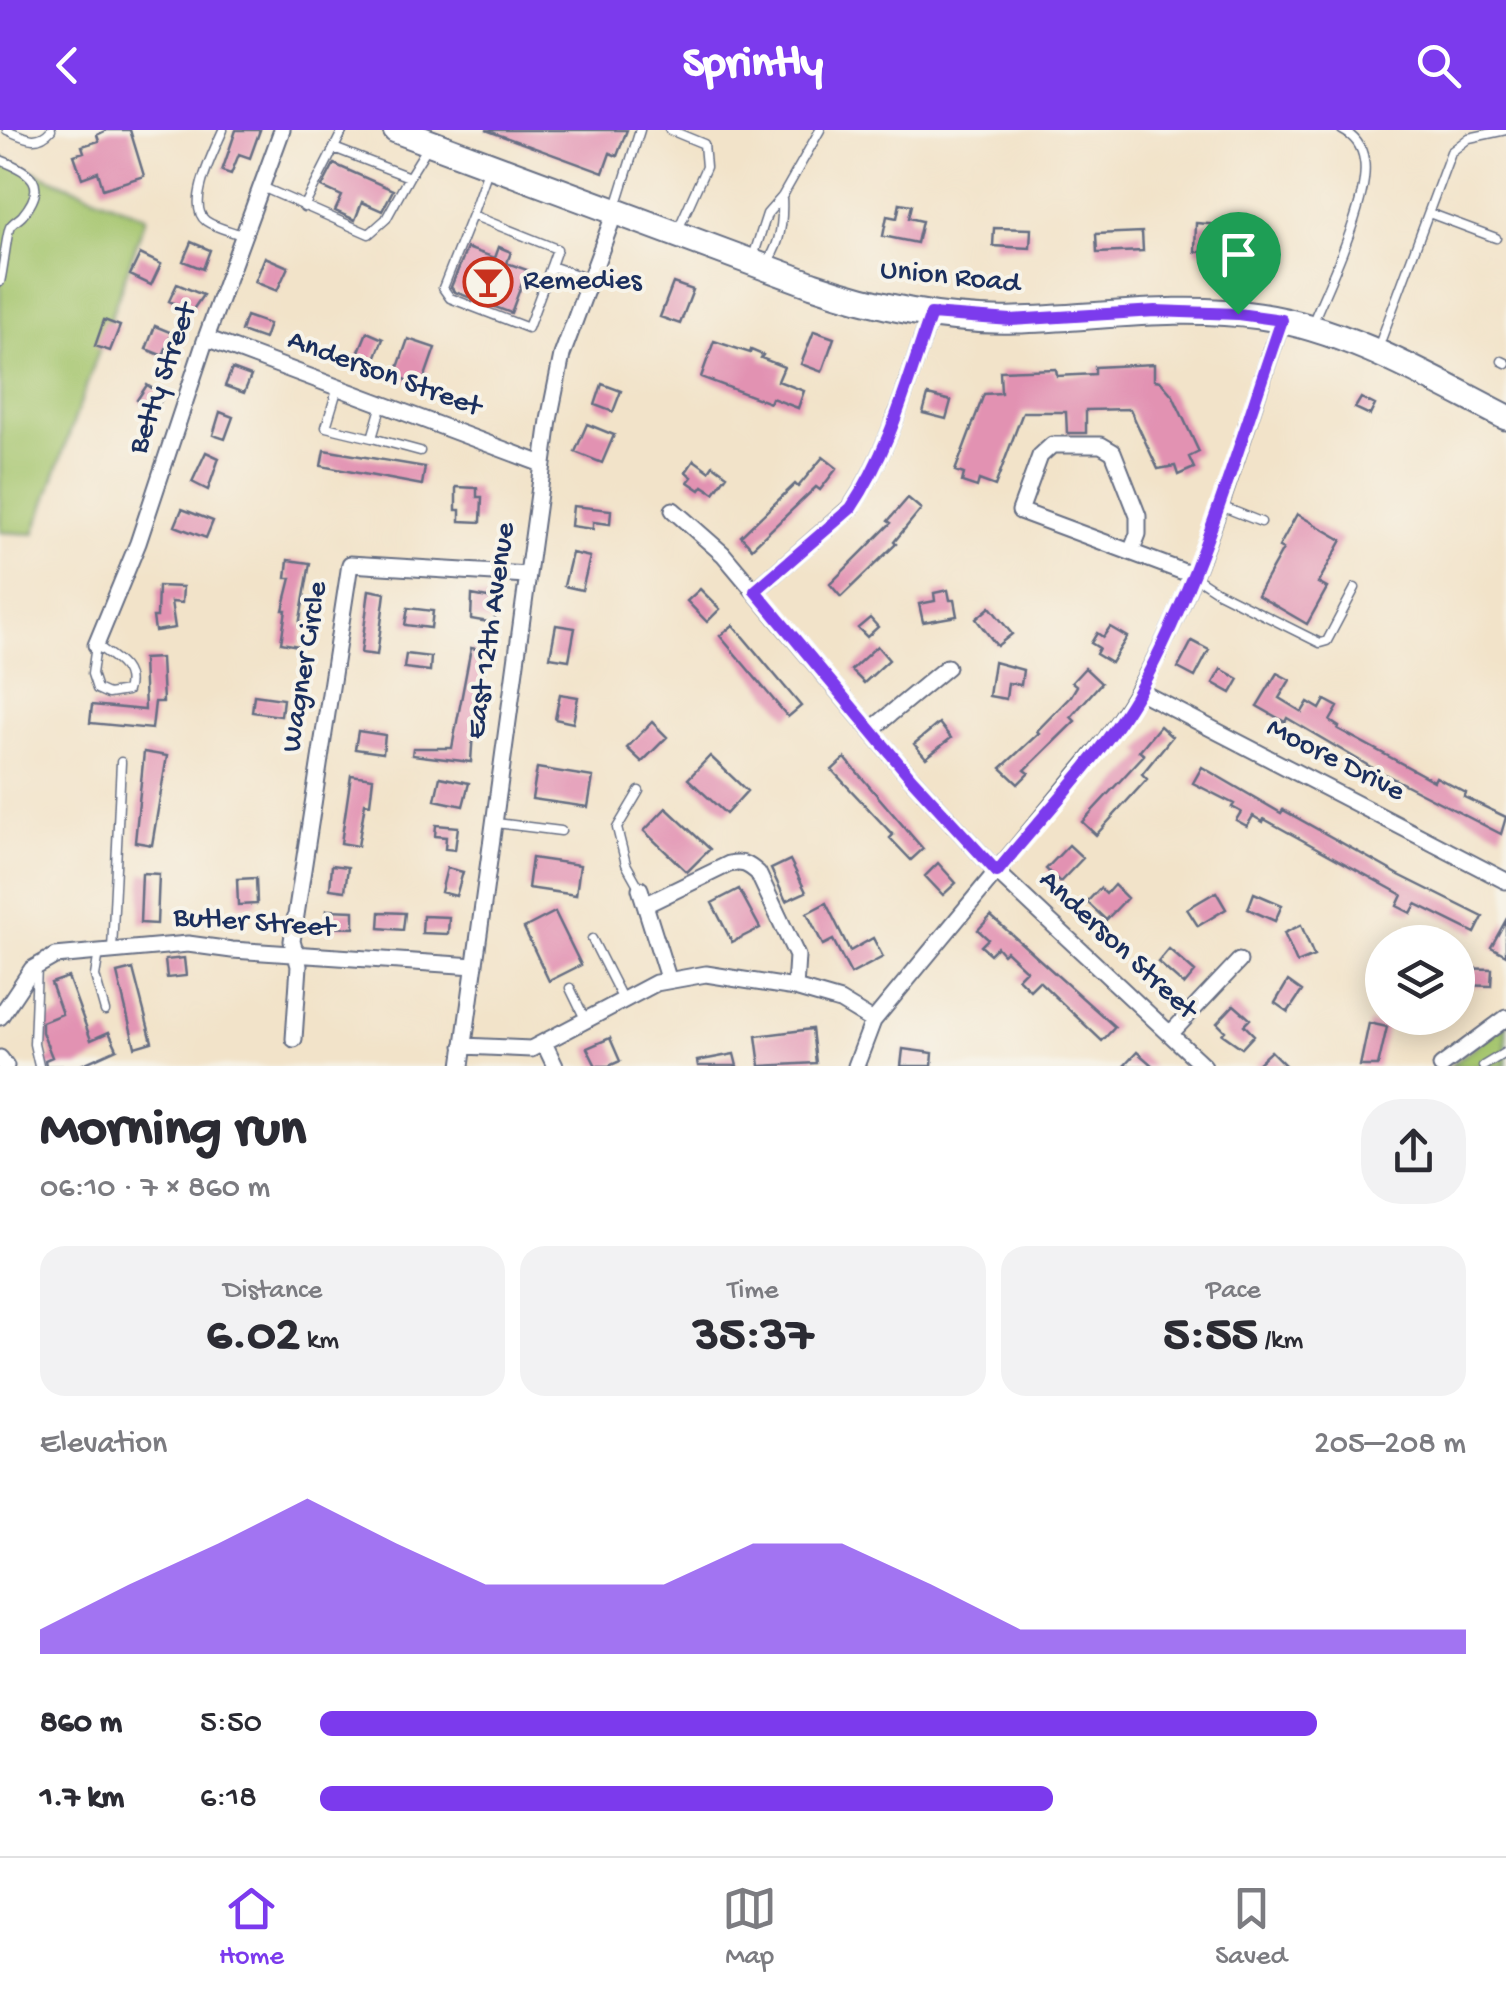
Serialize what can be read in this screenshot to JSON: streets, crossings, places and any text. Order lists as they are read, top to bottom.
{
  "streets": {
    "main road": ["Union Road"],
    "street": [
      "Anderson Street",
      "Betty Street",
      "East 12th Avenue",
      "Wagner Circle",
      "Moore Drive",
      "Butler Street"
    ]
  },
  "crossings": [
    ["Union Road", "East 12th Avenue"],
    ["Anderson Street", "Betty Street"],
    ["Anderson Street", "East 12th Avenue"],
    ["East 12th Avenue", "Wagner Circle"],
    ["East 12th Avenue", "Butler Street"],
    ["Wagner Circle", "Butler Street"]
  ],
  "places": {
    "bar": ["Remedies"]
  },
  "page": {
    "header": "Sprintly",
    "heading": ["Morning run", "06:10 · 7 × 860 m"],
    "stats": [
      ["Distance", "6.02 km"],
      ["Time", "35:37"],
      ["Pace", "5:55 /km"]
    ],
    "chart": ["Elevation", "205–208 m"],
    "list": [
      {
        "name": "860 m",
        "note": "5:50"
      },
      {
        "name": "1.7 km",
        "note": "6:18"
      }
    ],
    "tabs": ["Home", "Map", "Saved"]
  }
}
